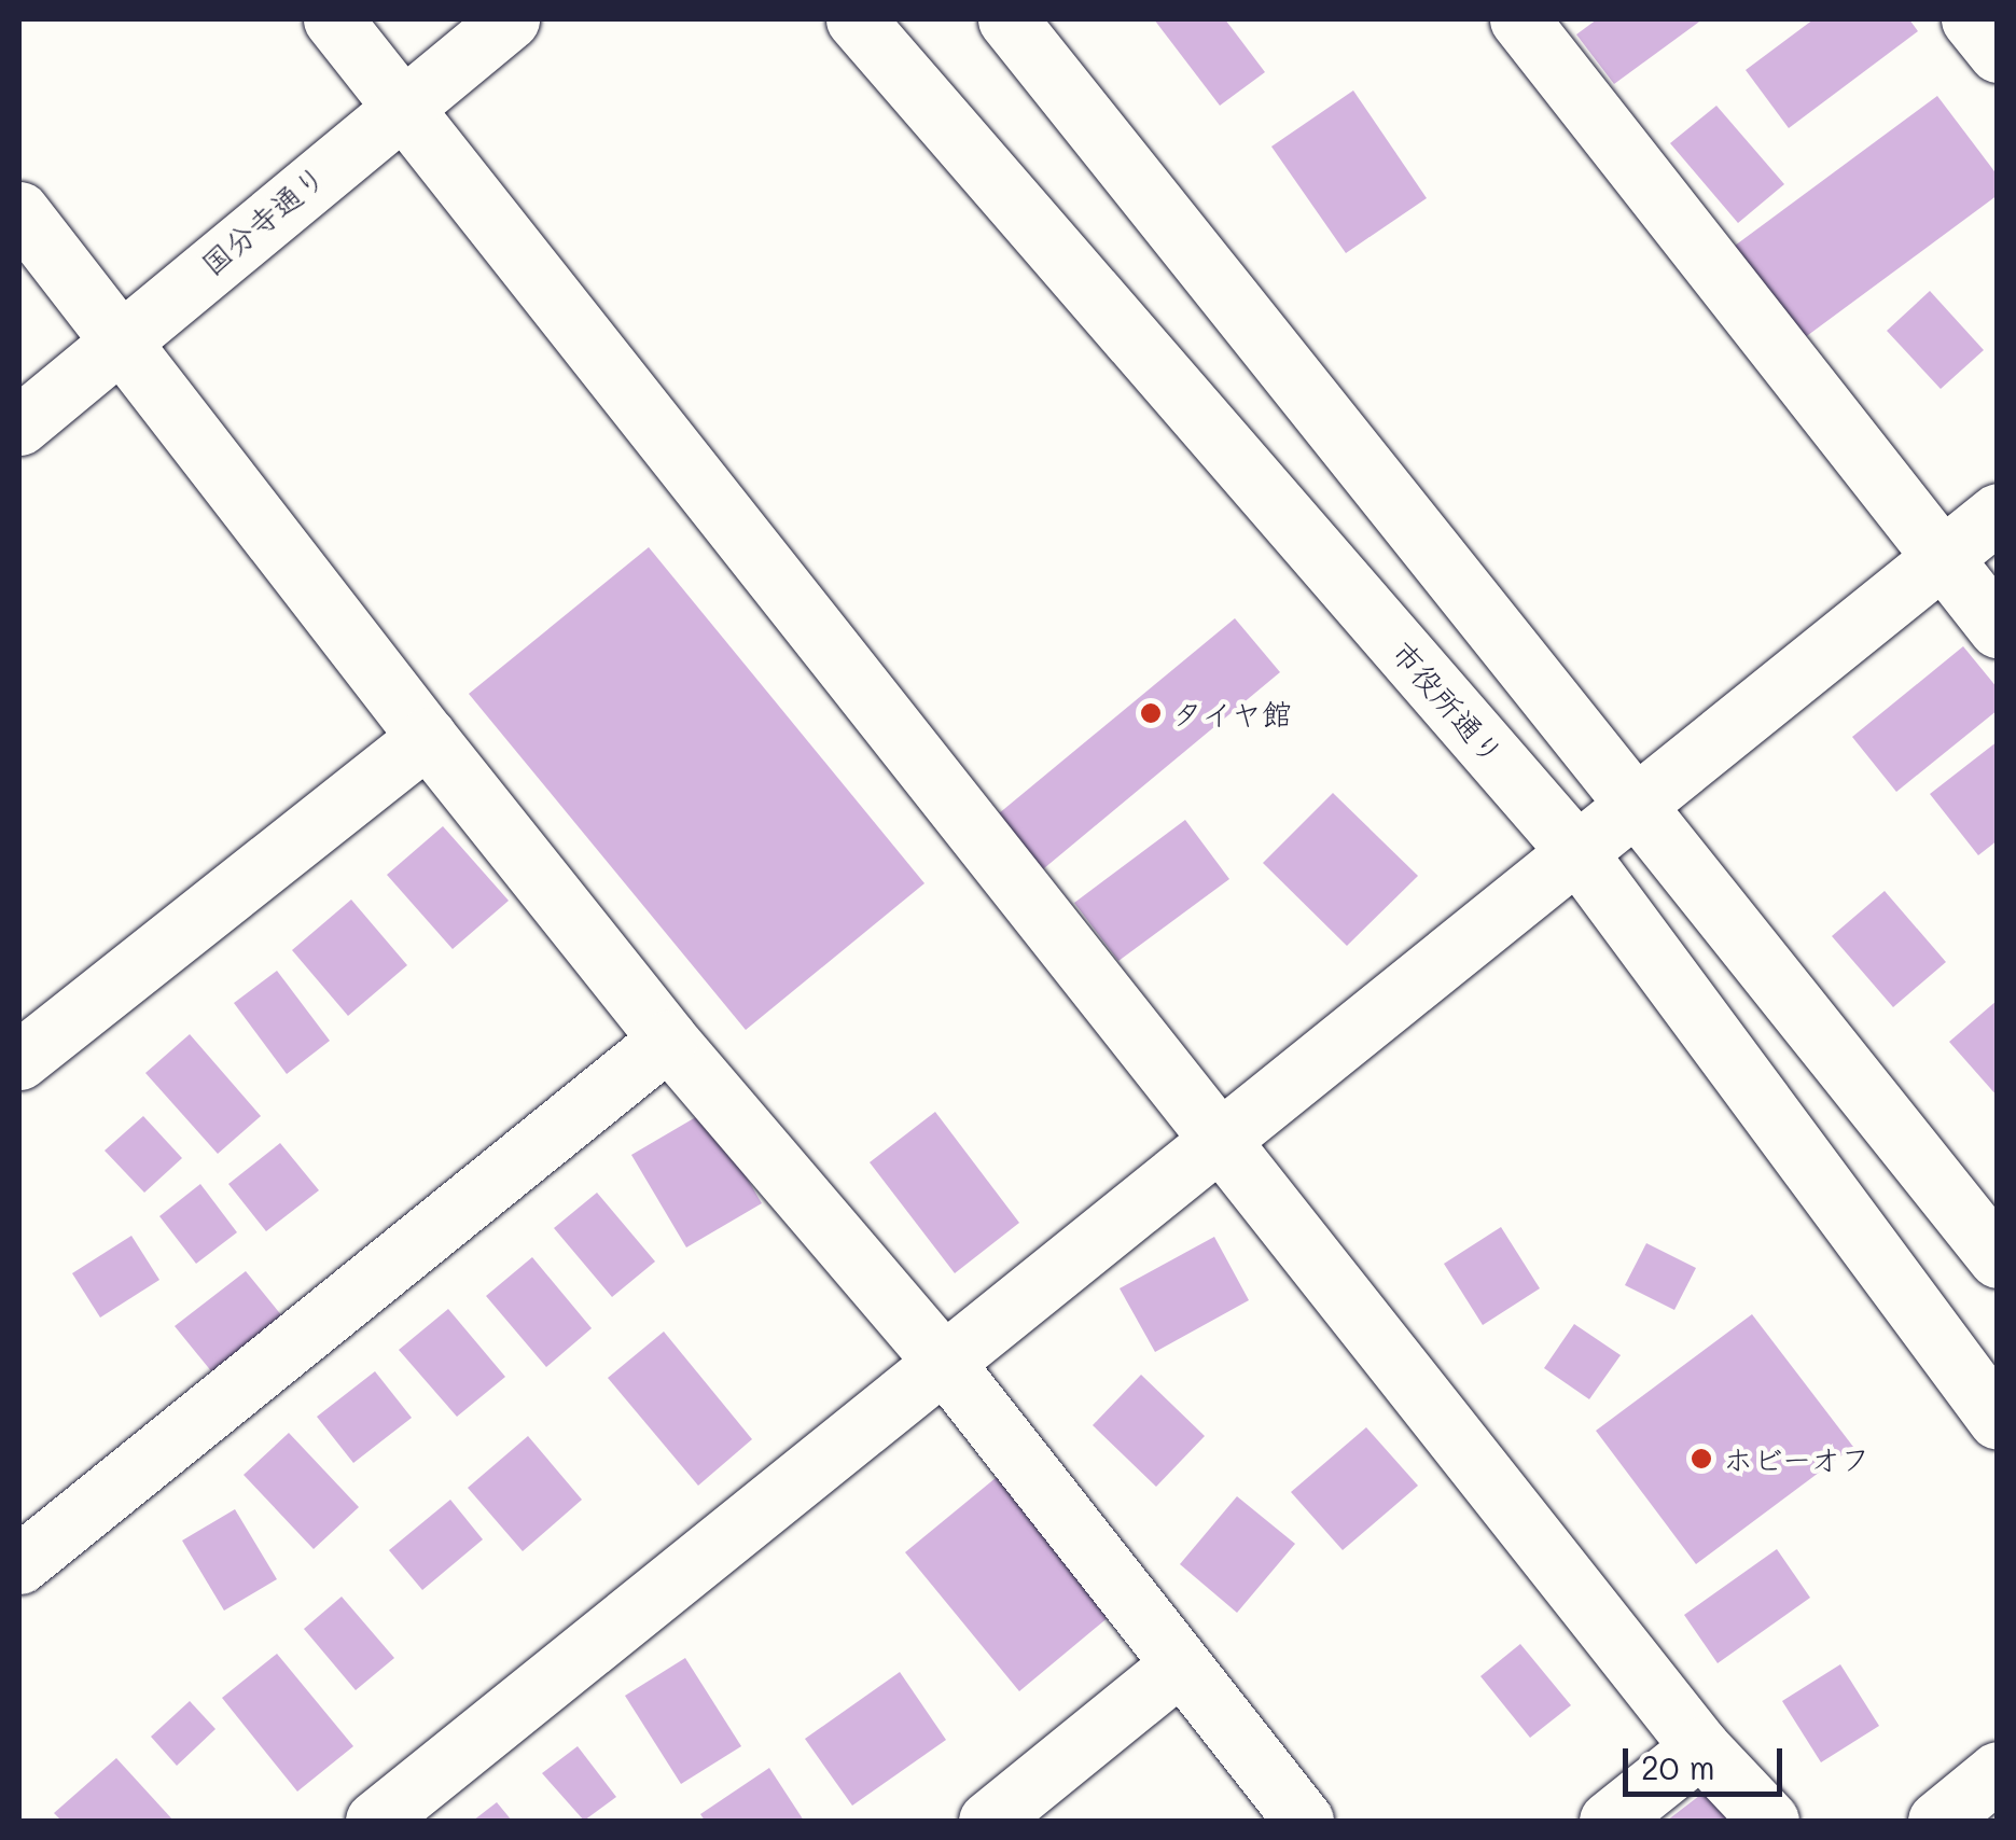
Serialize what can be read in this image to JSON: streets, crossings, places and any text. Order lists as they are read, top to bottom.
{
  "streets": {
    "street": ["国分寺通り", "市役所通り"]
  },
  "places": ["タイヤ館", "ホビーオフ"],
  "scale_bar": "20 m"
}
